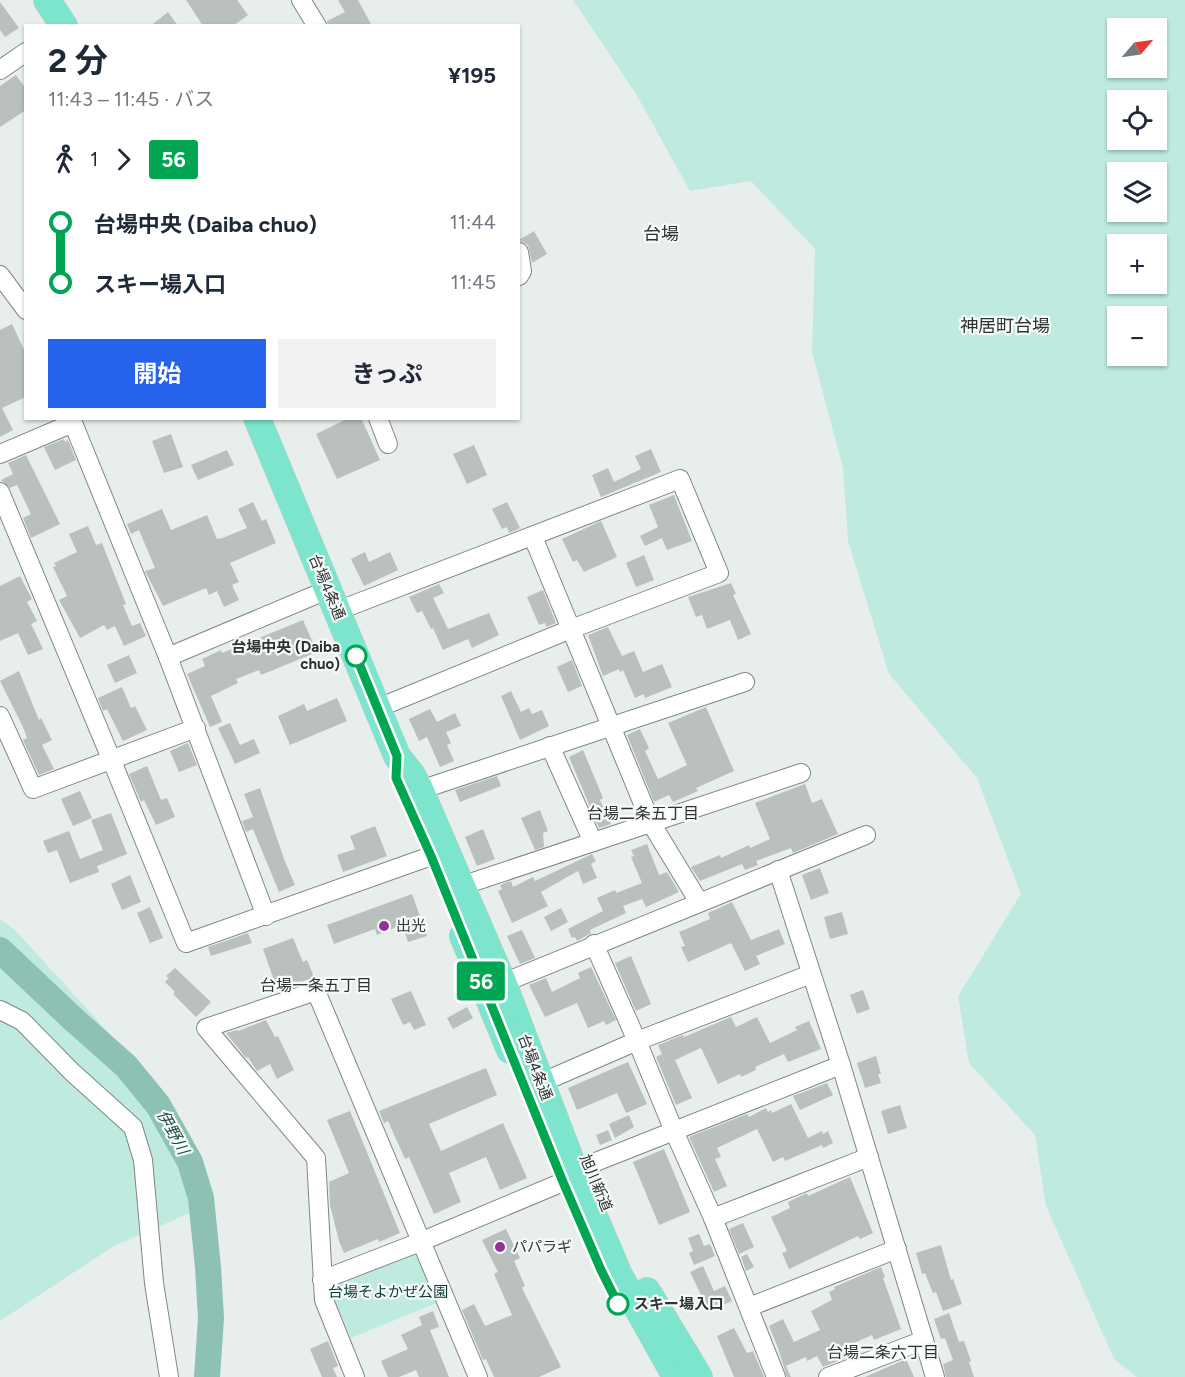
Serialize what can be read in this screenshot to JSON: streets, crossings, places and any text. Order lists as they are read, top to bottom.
{
  "streets": {
    "highway": ["台場4条通", "旭川新道"]
  },
  "crossings": [
    ["台場4条通", "旭川新道"]
  ],
  "districts": [
    "台場",
    "神居町台場",
    "台場二条五丁目",
    "台場一条五丁目",
    "台場二条六丁目"
  ],
  "water": ["伊野川"],
  "parks": ["台場そよかぜ公園"],
  "places": [
    "台場中央 (Daiba chuo)",
    "出光",
    "パパラギ",
    "スキー場入口"
  ],
  "lines": ["bus line 56"],
  "north": "top right",
  "page": {
    "on_map": "56",
    "map_buttons": ["+", "−"],
    "heading": ["2 分", "11:43 – 11:45 · バス", "¥195"],
    "legs": ["1", "56"],
    "list": [
      {
        "name": "台場中央 (Daiba chuo)",
        "value": "11:44"
      },
      {
        "name": "スキー場入口",
        "value": "11:45"
      }
    ],
    "buttons": ["開始", "きっぷ"]
  }
}
